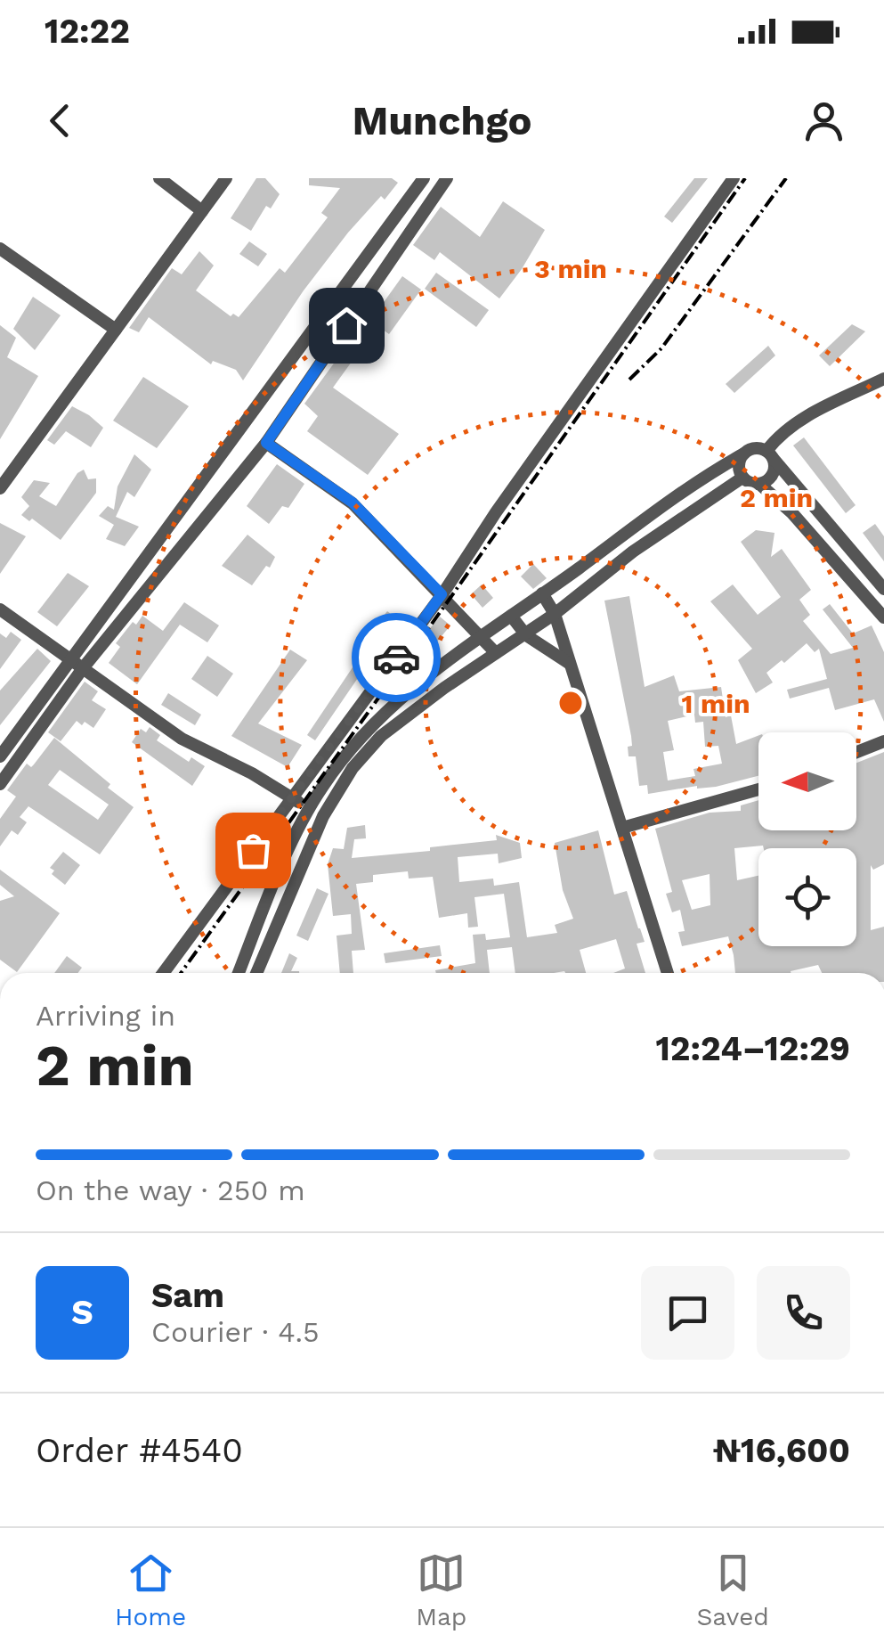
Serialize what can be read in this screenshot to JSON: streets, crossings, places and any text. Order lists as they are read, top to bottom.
{
  "north": "left",
  "page": {
    "status": "12:22",
    "header": "Munchgo",
    "heading": ["2 min", "Arriving in", "12:24–12:29"],
    "panel": [
      "Sam",
      "Courier · 4.5",
      "Order #4540",
      "₦16,600"
    ],
    "bar": "On the way · 250 m",
    "round": "S",
    "tabs": ["Home", "Map", "Saved"]
  },
  "rings": ["3 min", "2 min", "1 min"]
}
